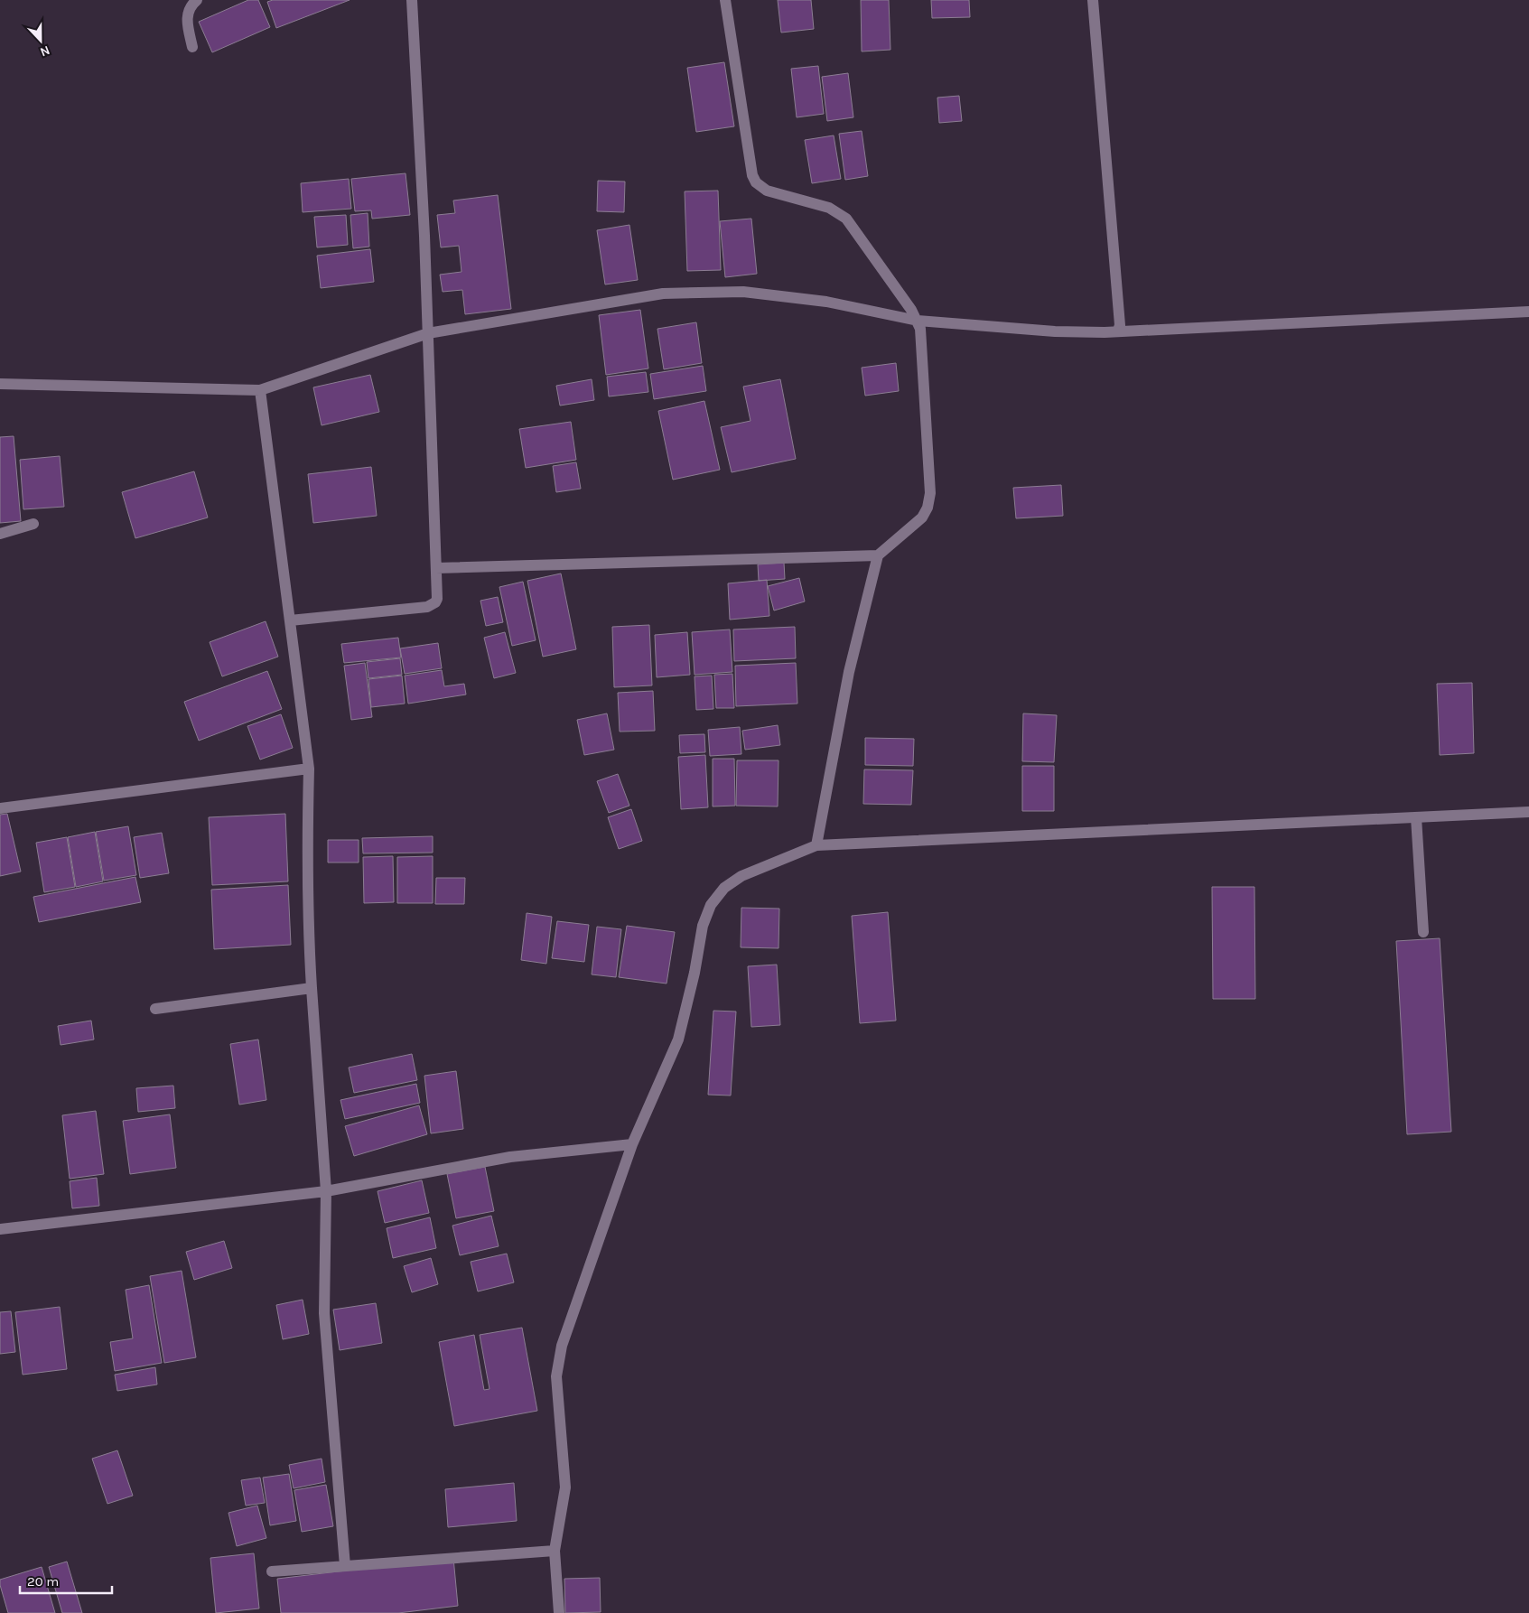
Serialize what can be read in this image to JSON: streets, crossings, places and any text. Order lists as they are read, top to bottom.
{
  "scale_bar": "20 m",
  "north": "bottom"
}
